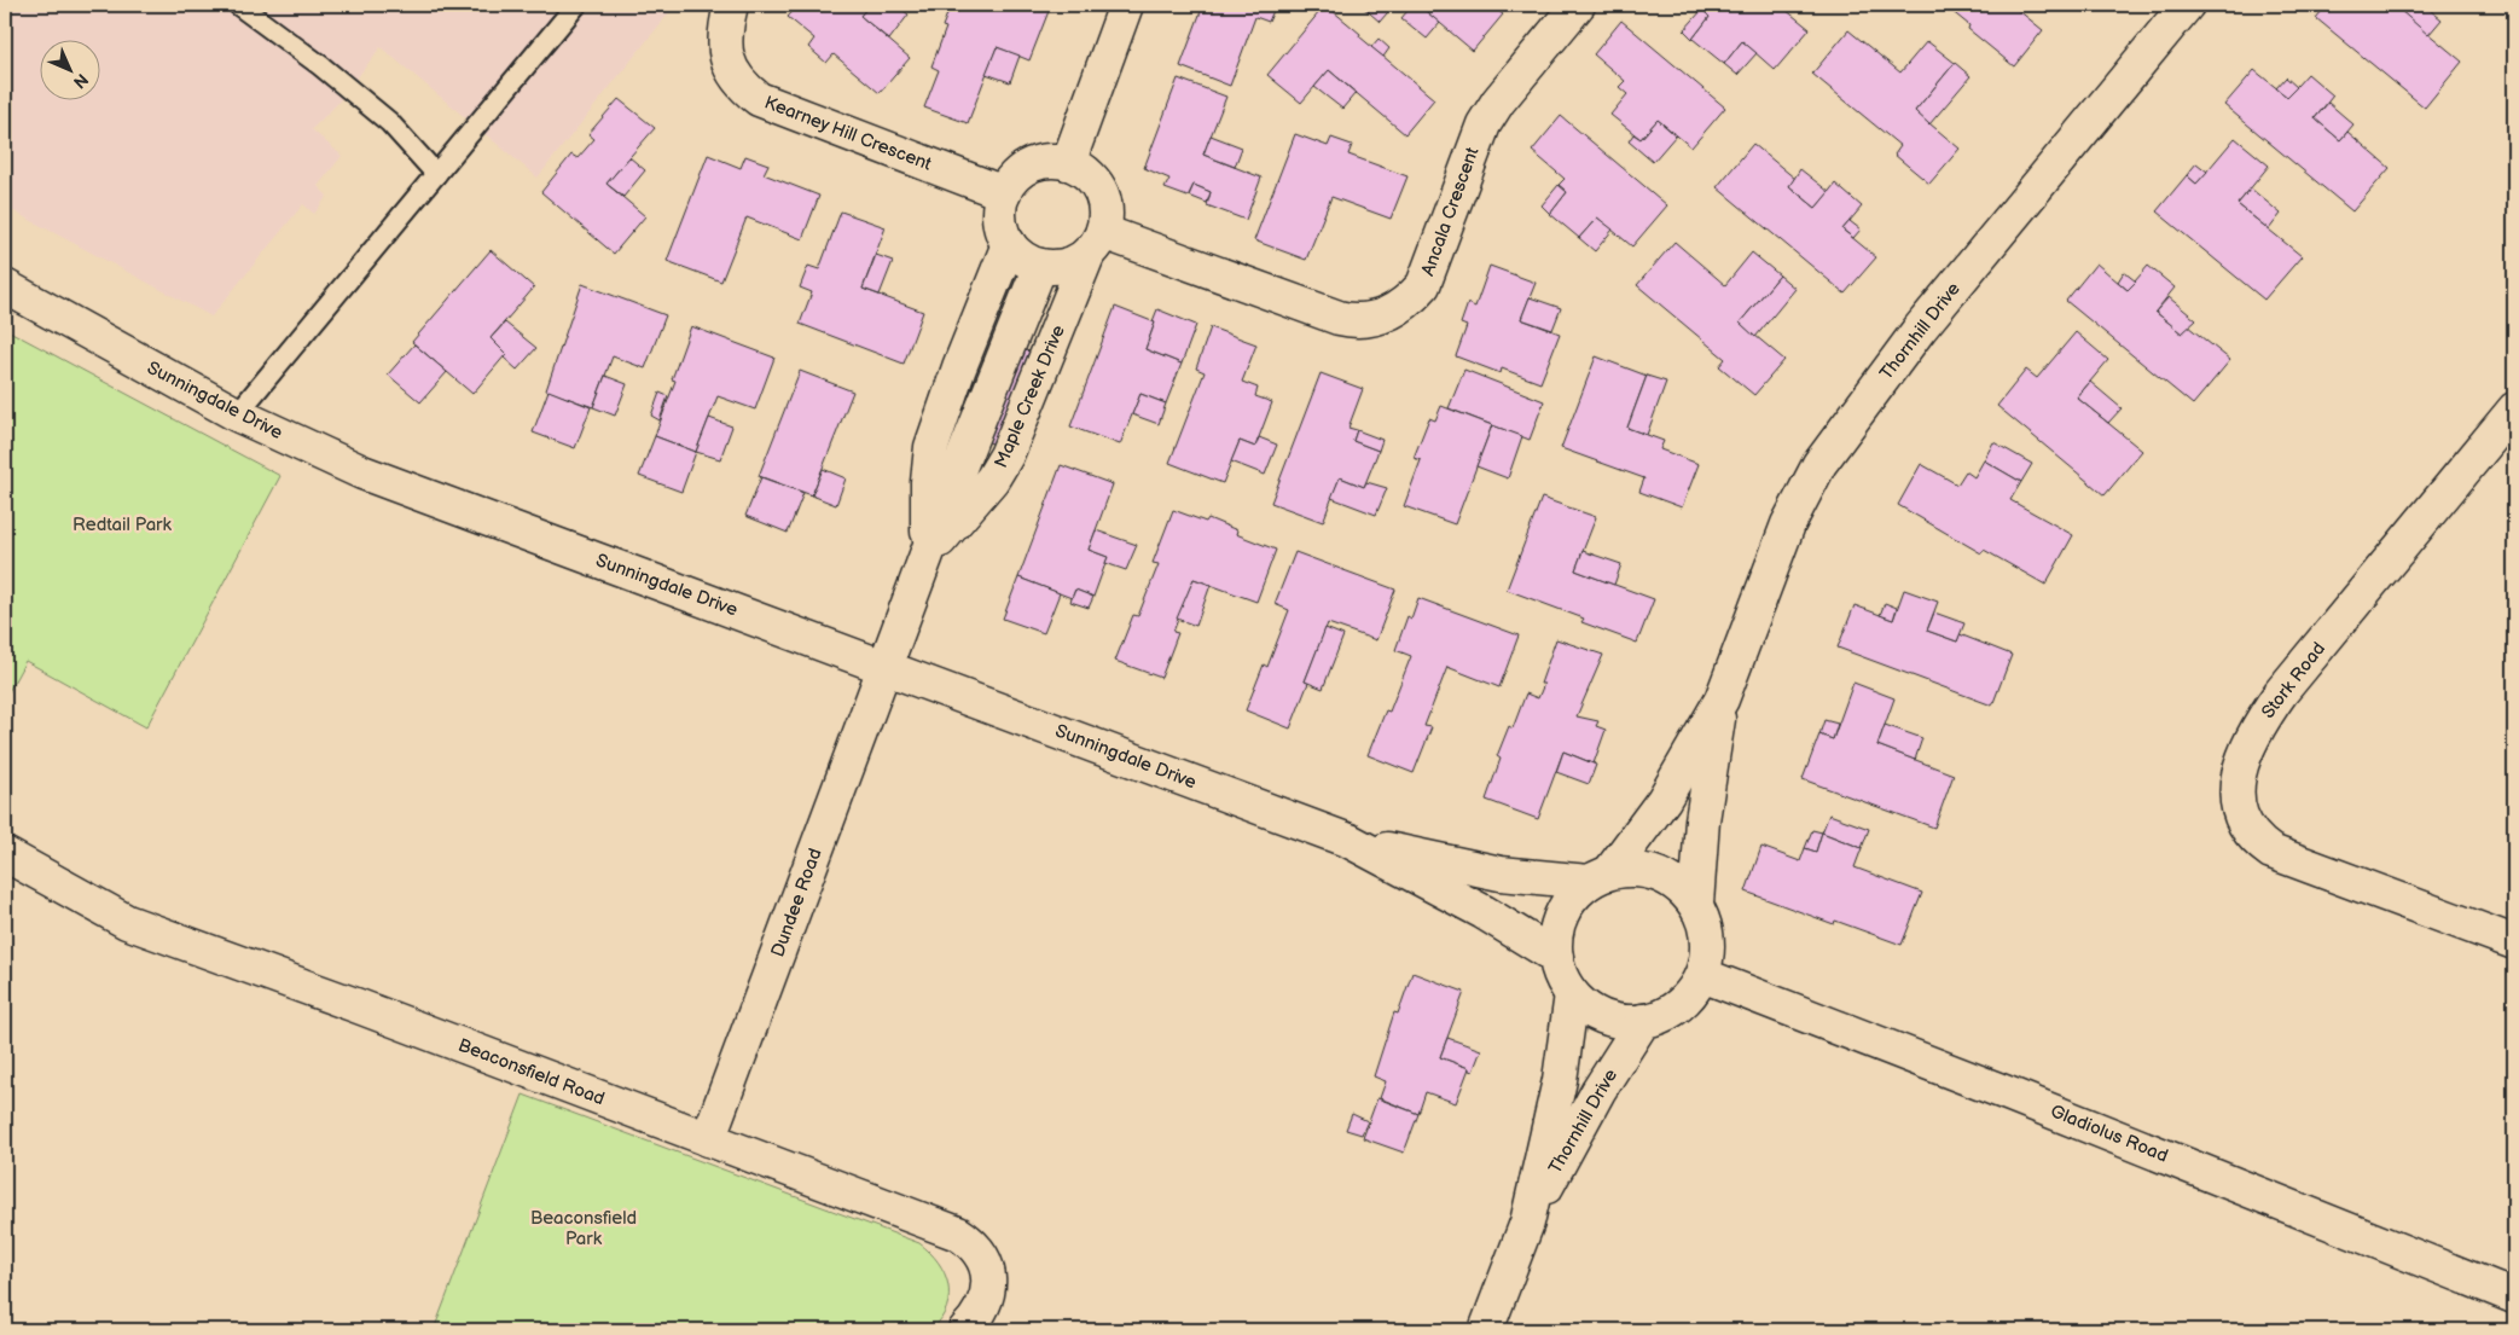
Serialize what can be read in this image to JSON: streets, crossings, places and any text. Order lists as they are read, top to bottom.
{
  "streets": {
    "street": [
      "Kearney Hill Crescent",
      "Ancala Crescent",
      "Thornhill Drive",
      "Maple Creek Drive",
      "Sunningdale Drive",
      "Stork Road",
      "Dundee Road",
      "Beaconsfield Road",
      "Gladiolus Road"
    ]
  },
  "crossings": [
    ["Kearney Hill Crescent", "Ancala Crescent"],
    ["Kearney Hill Crescent", "Maple Creek Drive"],
    ["Ancala Crescent", "Maple Creek Drive"],
    ["Thornhill Drive", "Sunningdale Drive"],
    ["Thornhill Drive", "Gladiolus Road"],
    ["Maple Creek Drive", "Sunningdale Drive"],
    ["Maple Creek Drive", "Dundee Road"],
    ["Sunningdale Drive", "Dundee Road"],
    ["Sunningdale Drive", "Gladiolus Road"],
    ["Dundee Road", "Beaconsfield Road"]
  ],
  "parks": ["Redtail Park", "Beaconsfield Park"],
  "north": "bottom right"
}
